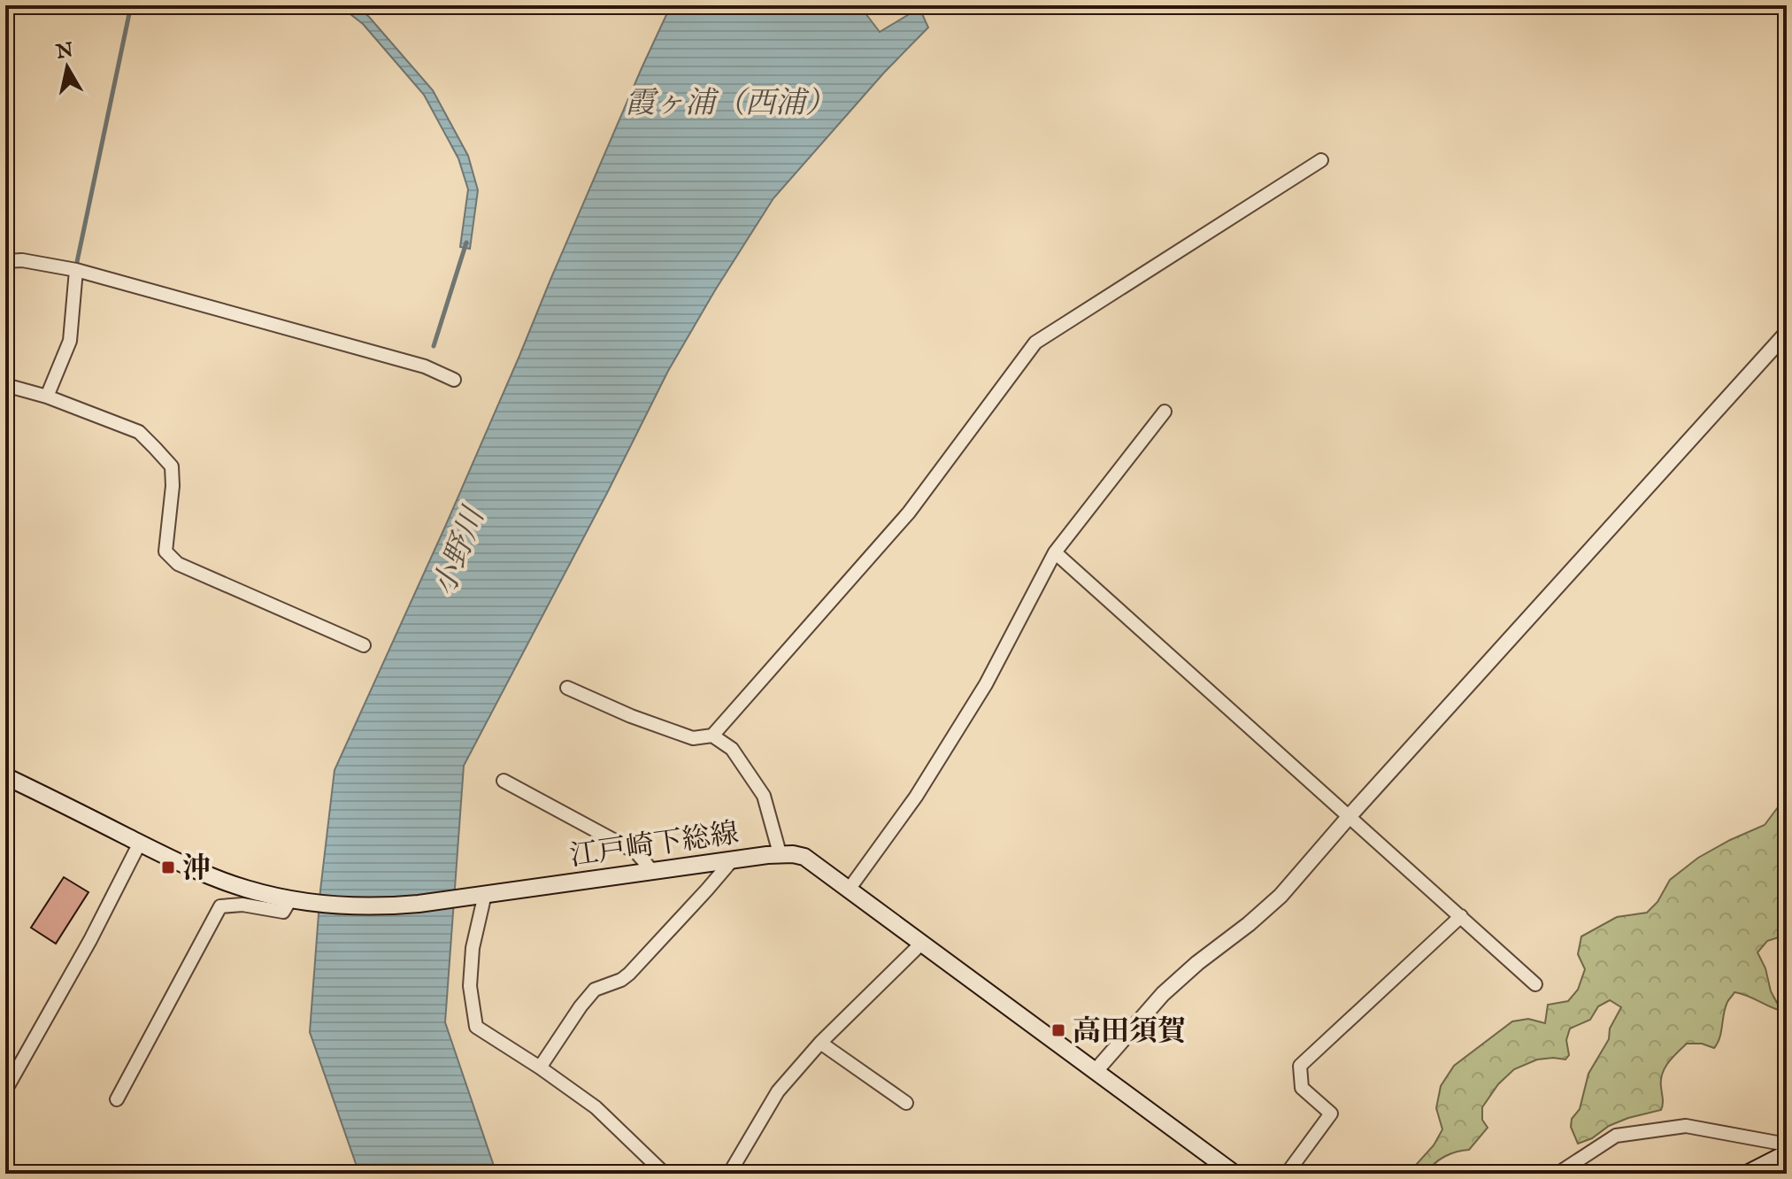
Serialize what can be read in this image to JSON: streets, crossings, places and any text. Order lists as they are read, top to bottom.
{
  "streets": {
    "main road": ["江戸崎下総線"]
  },
  "water": ["霞ヶ浦（西浦）", "小野川"],
  "places": {
    "transit": ["沖", "高田須賀"]
  },
  "north": "top"
}
